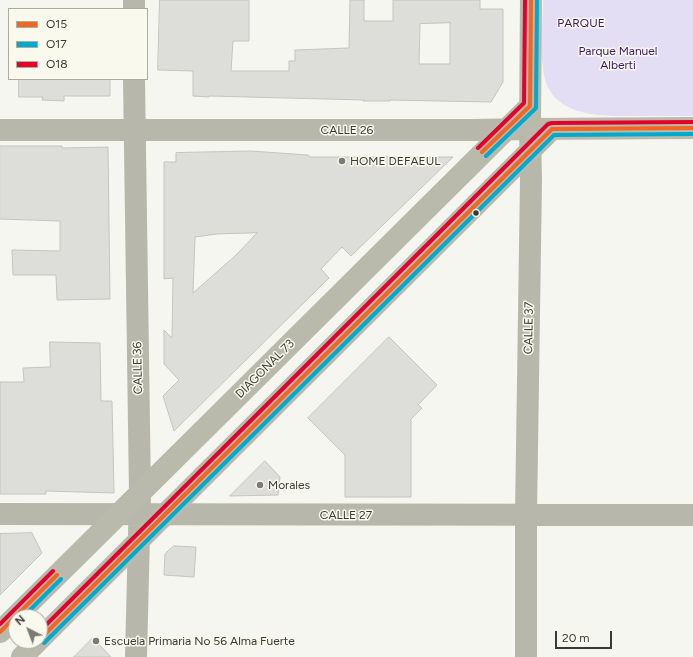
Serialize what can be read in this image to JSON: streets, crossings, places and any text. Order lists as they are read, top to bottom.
{
  "streets": {
    "main road": ["CALLE 26", "CALLE 37", "DIAGONAL 73"],
    "street": ["CALLE 36", "CALLE 27"]
  },
  "crossings": [
    ["CALLE 26", "CALLE 37"],
    ["CALLE 26", "CALLE 36"],
    ["CALLE 26", "DIAGONAL 73"],
    ["CALLE 37", "DIAGONAL 73"],
    ["CALLE 37", "CALLE 27"],
    ["CALLE 36", "DIAGONAL 73"],
    ["CALLE 36", "CALLE 27"],
    ["DIAGONAL 73", "CALLE 27"]
  ],
  "parks": ["PARQUE", "Parque Manuel Alberti"],
  "places": ["HOME DEFAEUL", "Morales", "Escuela Primaria No 56 Alma Fuerte"],
  "lines": ["transit line O15", "transit line O17", "transit line O18"],
  "legend": ["O15", "O17", "O18"],
  "scale_bar": "20 m",
  "north": "top left"
}
